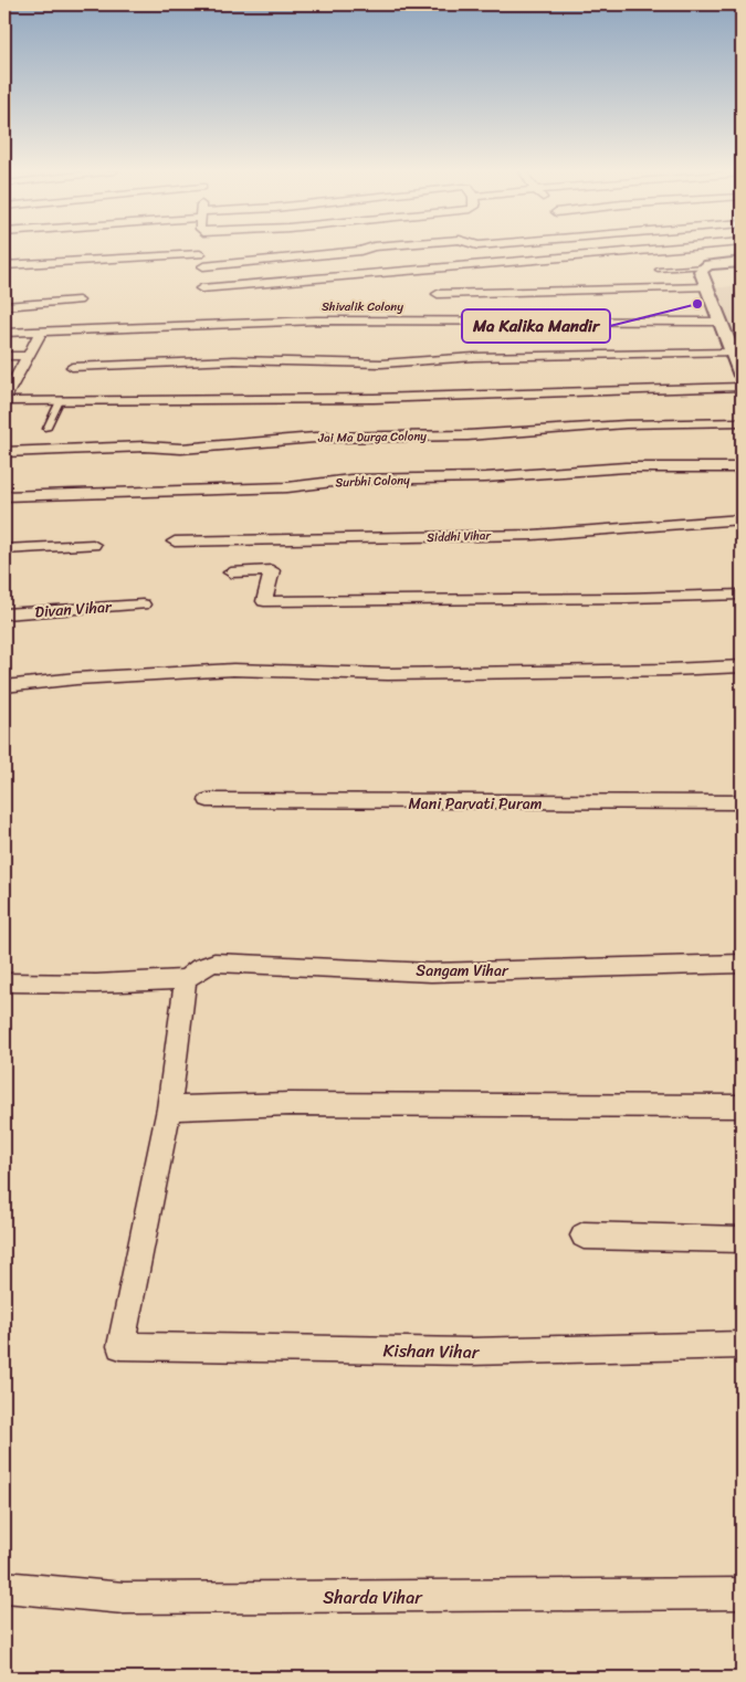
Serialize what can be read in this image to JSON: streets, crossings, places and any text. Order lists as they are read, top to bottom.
{
  "streets": {
    "street": [
      "Shivalik Colony",
      "Jai Ma Durga Colony",
      "Surbhi Colony",
      "Siddhi Vihar",
      "Divan Vihar",
      "Mani Parvati Puram",
      "Sangam Vihar",
      "Kishan Vihar",
      "Sharda Vihar"
    ]
  },
  "places": ["Ma Kalika Mandir"]
}
